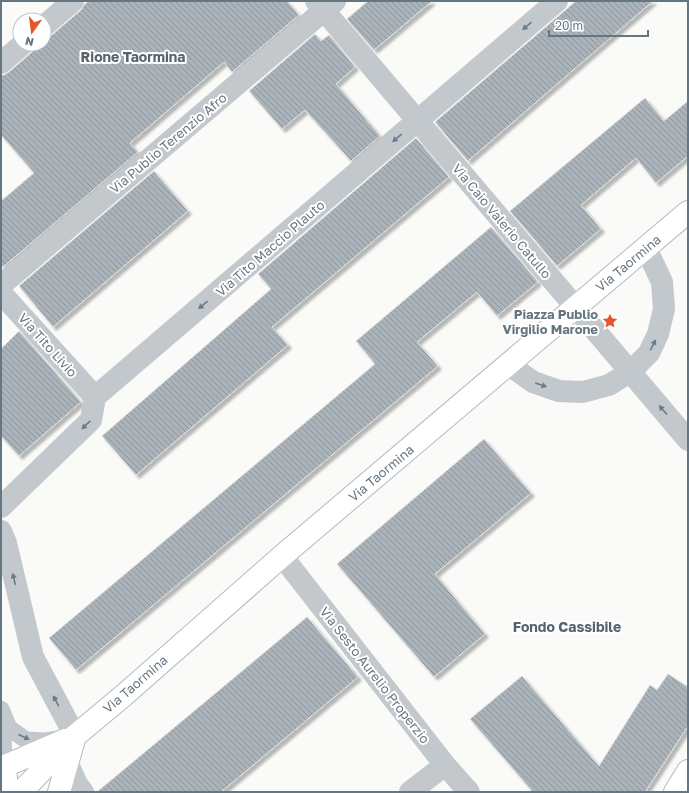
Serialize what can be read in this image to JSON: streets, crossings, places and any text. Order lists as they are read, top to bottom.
{
  "streets": {
    "main road": ["Via Taormina"],
    "street": [
      "Via Publio Terenzio Afro",
      "Via Caio Valerio Catullo",
      "Via Tito Maccio Plauto",
      "Via Tito Livio",
      "Via Sesto Aurelio Properzio"
    ]
  },
  "crossings": [
    ["Via Publio Terenzio Afro", "Via Caio Valerio Catullo"],
    ["Via Caio Valerio Catullo", "Via Tito Maccio Plauto"],
    ["Via Caio Valerio Catullo", "Via Taormina"],
    ["Via Tito Maccio Plauto", "Via Tito Livio"],
    ["Via Taormina", "Via Sesto Aurelio Properzio"]
  ],
  "one_way": ["Via Tito Maccio Plauto"],
  "districts": ["Rione Taormina", "Fondo Cassibile"],
  "places": {
    "place": ["Piazza Publio Virgilio Marone"]
  },
  "scale_bar": "20 m",
  "north": "bottom"
}
